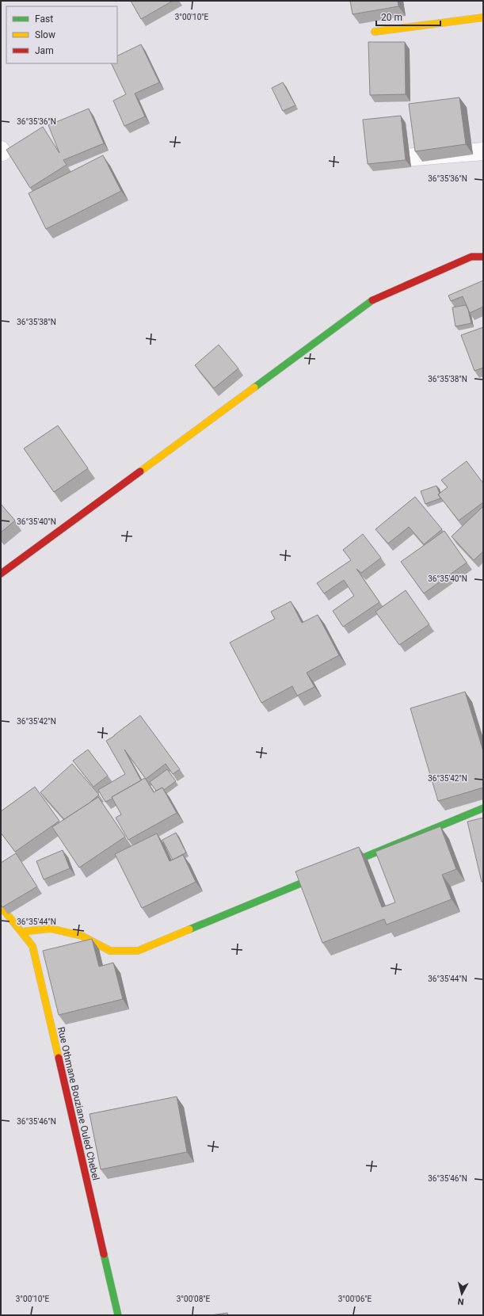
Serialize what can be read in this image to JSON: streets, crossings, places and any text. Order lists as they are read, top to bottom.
{
  "streets": {
    "street": ["Rue Othmane Bouziane Ouled Chebel"]
  },
  "legend": ["Fast", "Slow", "Jam"],
  "scale_bar": "20 m",
  "north": "bottom",
  "coordinates": [
    "3°00'10\"E",
    "36°35'36\"N",
    "36°35'38\"N",
    "36°35'40\"N",
    "36°35'42\"N",
    "36°35'44\"N",
    "36°35'46\"N",
    "3°00'08\"E",
    "3°00'06\"E"
  ]
}
